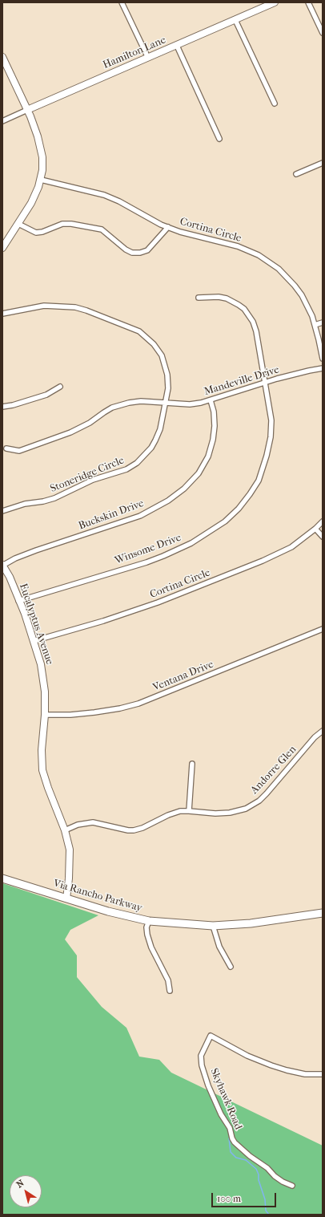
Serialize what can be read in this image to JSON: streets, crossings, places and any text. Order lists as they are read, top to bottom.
{
  "streets": {
    "main road": ["Via Rancho Parkway"],
    "street": [
      "Hamilton Lane",
      "Cortina Circle",
      "Mandeville Drive",
      "Stoneridge Circle",
      "Buckskin Drive",
      "Winsome Drive",
      "Eucalyptus Avenue",
      "Ventana Drive",
      "Andorre Glen",
      "Skyhawk Road"
    ]
  },
  "crossings": [
    ["Cortina Circle", "Eucalyptus Avenue"],
    ["Mandeville Drive", "Stoneridge Circle"],
    ["Mandeville Drive", "Buckskin Drive"],
    ["Mandeville Drive", "Winsome Drive"],
    ["Buckskin Drive", "Eucalyptus Avenue"],
    ["Winsome Drive", "Eucalyptus Avenue"],
    ["Eucalyptus Avenue", "Ventana Drive"],
    ["Eucalyptus Avenue", "Andorre Glen"],
    ["Eucalyptus Avenue", "Via Rancho Parkway"]
  ],
  "scale_bar": "100 m",
  "north": "top left"
}
